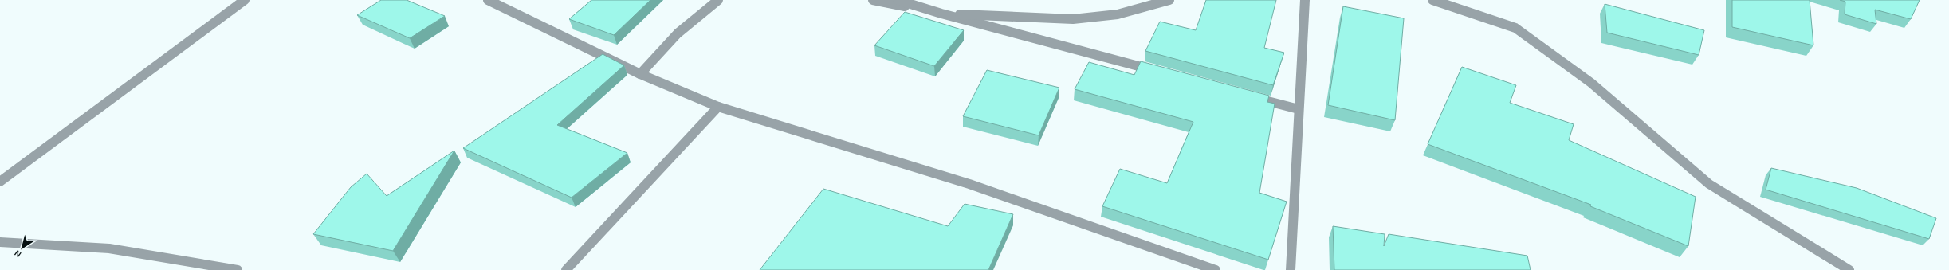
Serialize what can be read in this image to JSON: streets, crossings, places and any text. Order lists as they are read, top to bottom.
{
  "north": "bottom left"
}
